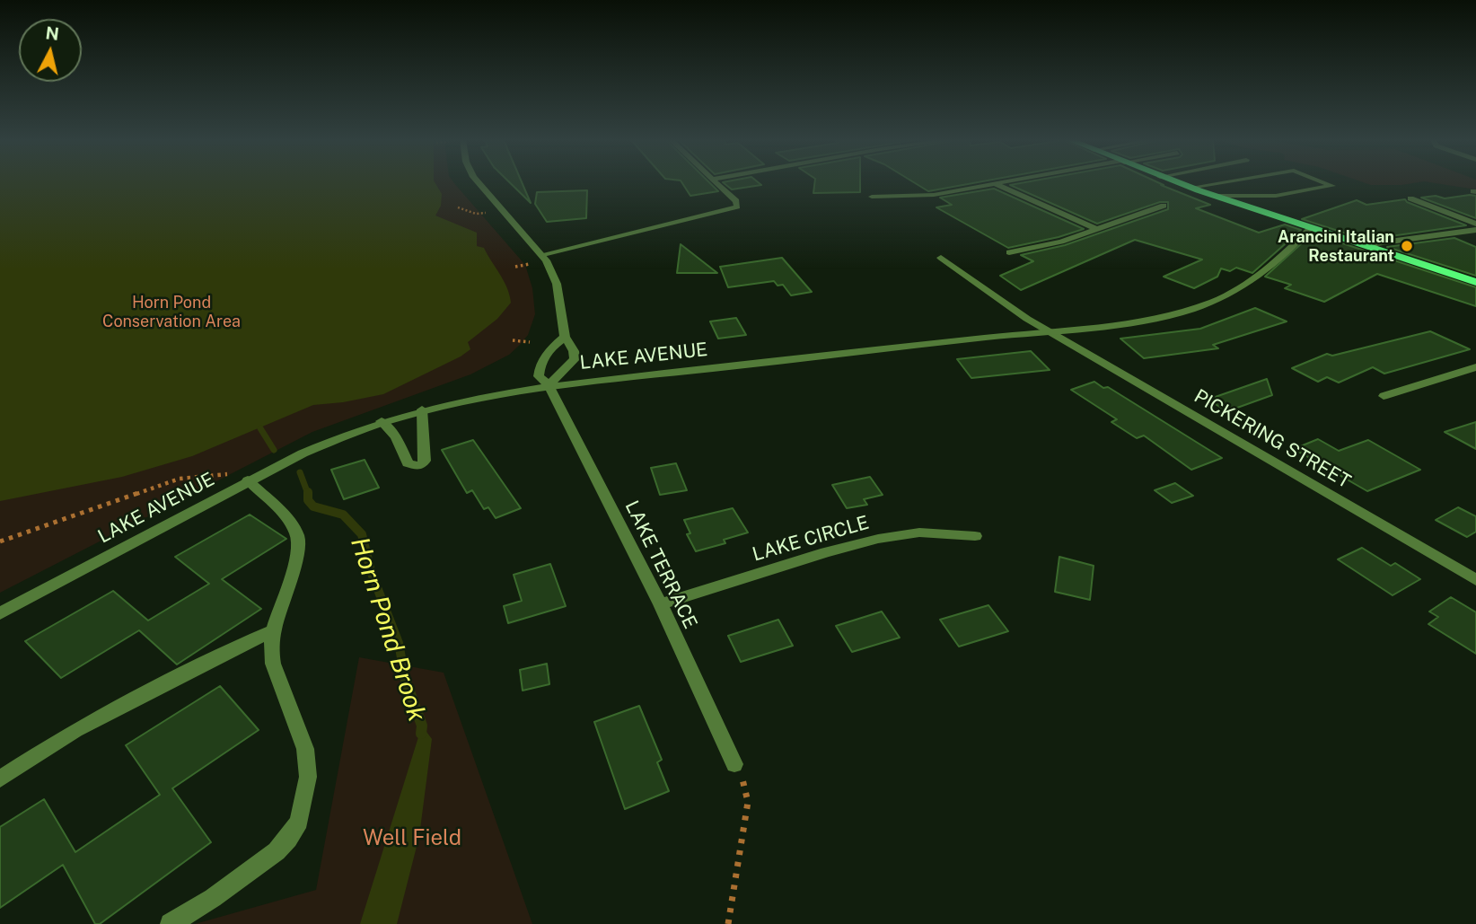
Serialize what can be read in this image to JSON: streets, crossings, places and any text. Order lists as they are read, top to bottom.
{
  "streets": {
    "street": [
      "LAKE AVENUE",
      "PICKERING STREET",
      "LAKE CIRCLE",
      "LAKE TERRACE"
    ]
  },
  "crossings": [
    ["LAKE AVENUE", "PICKERING STREET"],
    ["LAKE AVENUE", "LAKE TERRACE"],
    ["LAKE CIRCLE", "LAKE TERRACE"]
  ],
  "water": ["Horn Pond Brook"],
  "parks": ["Horn Pond Conservation Area", "Well Field"],
  "places": ["Arancini Italian Restaurant"],
  "north": "top"
}
